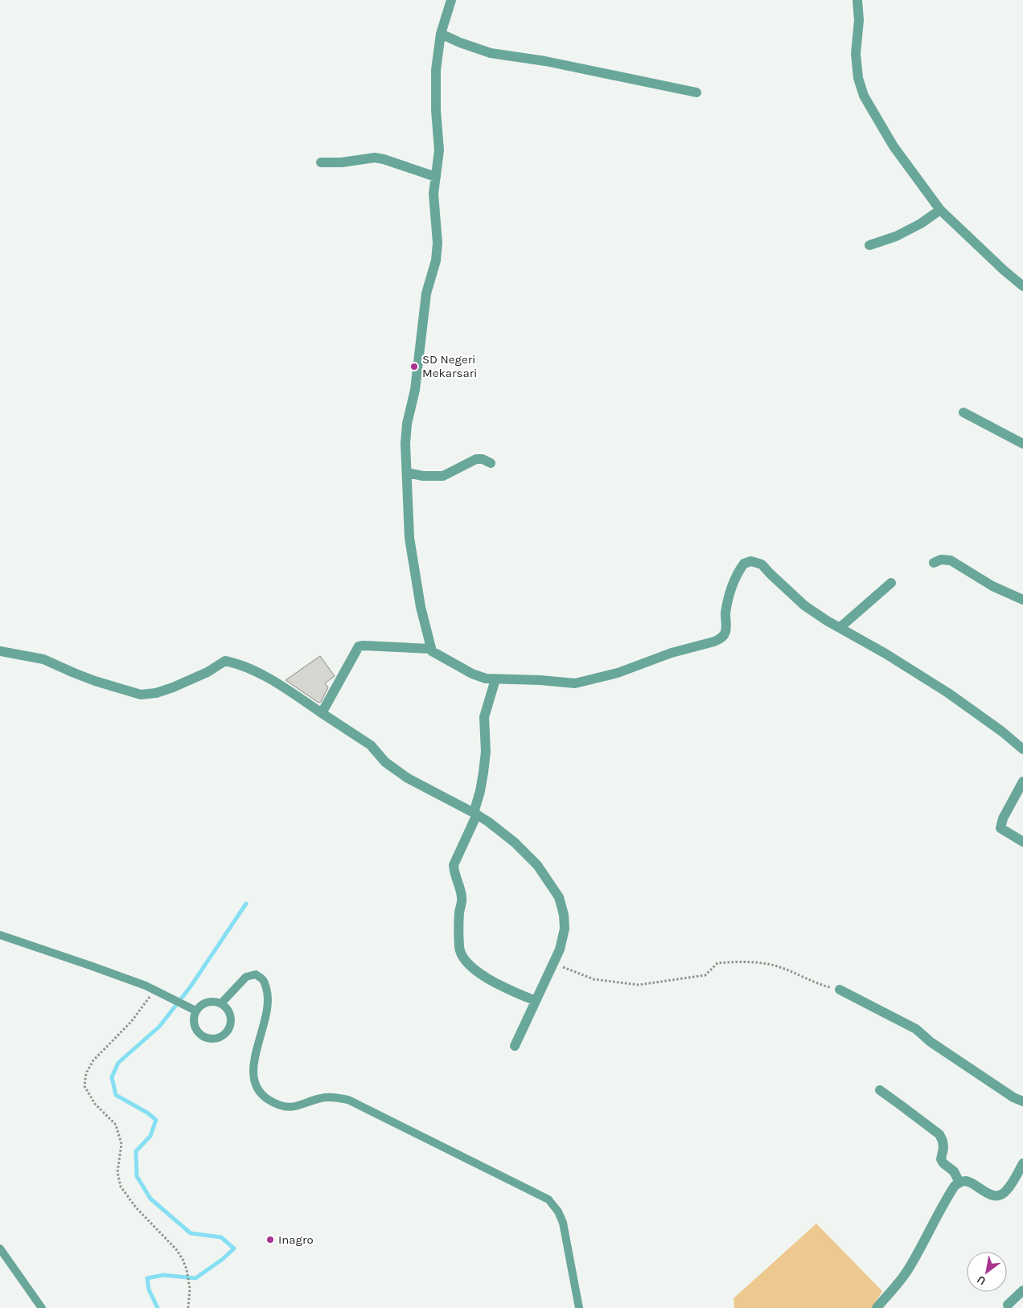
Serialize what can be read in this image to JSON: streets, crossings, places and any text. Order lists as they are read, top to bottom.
{
  "places": ["SD Negeri Mekarsari", "Inagro"],
  "north": "bottom left"
}
